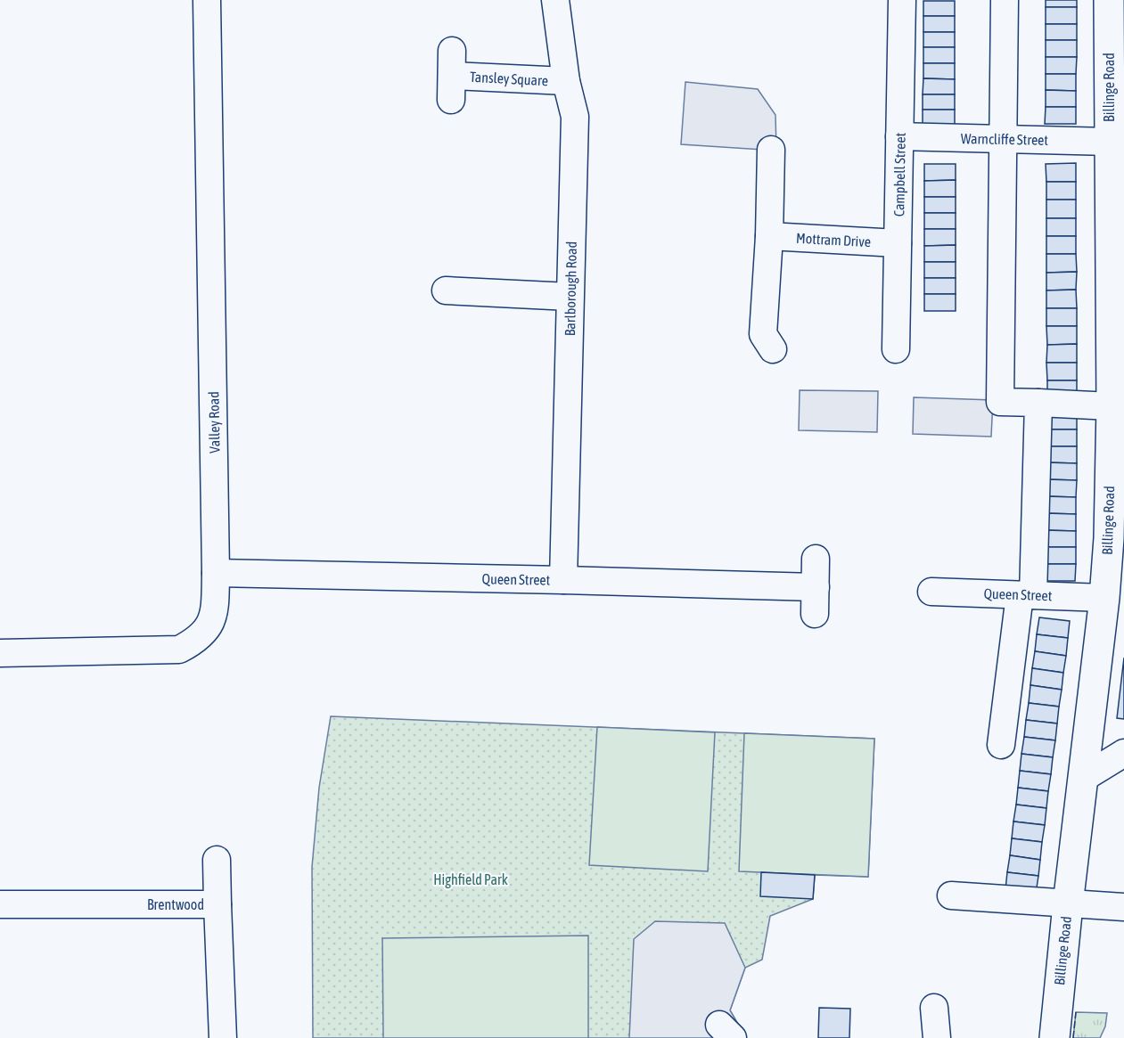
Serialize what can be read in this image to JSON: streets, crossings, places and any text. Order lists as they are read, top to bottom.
{
  "streets": {
    "main road": ["Billinge Road"],
    "street": [
      "Tansley Square",
      "Warncliffe Street",
      "Campbell Street",
      "Mottram Drive",
      "Barlborough Road",
      "Valley Road",
      "Queen Street",
      "Brentwood"
    ]
  },
  "crossings": [
    ["Tansley Square", "Barlborough Road"],
    ["Billinge Road", "Warncliffe Street"],
    ["Billinge Road", "Queen Street"],
    ["Warncliffe Street", "Campbell Street"],
    ["Campbell Street", "Mottram Drive"],
    ["Barlborough Road", "Queen Street"],
    ["Valley Road", "Queen Street"]
  ],
  "parks": ["Highfield Park"]
}
